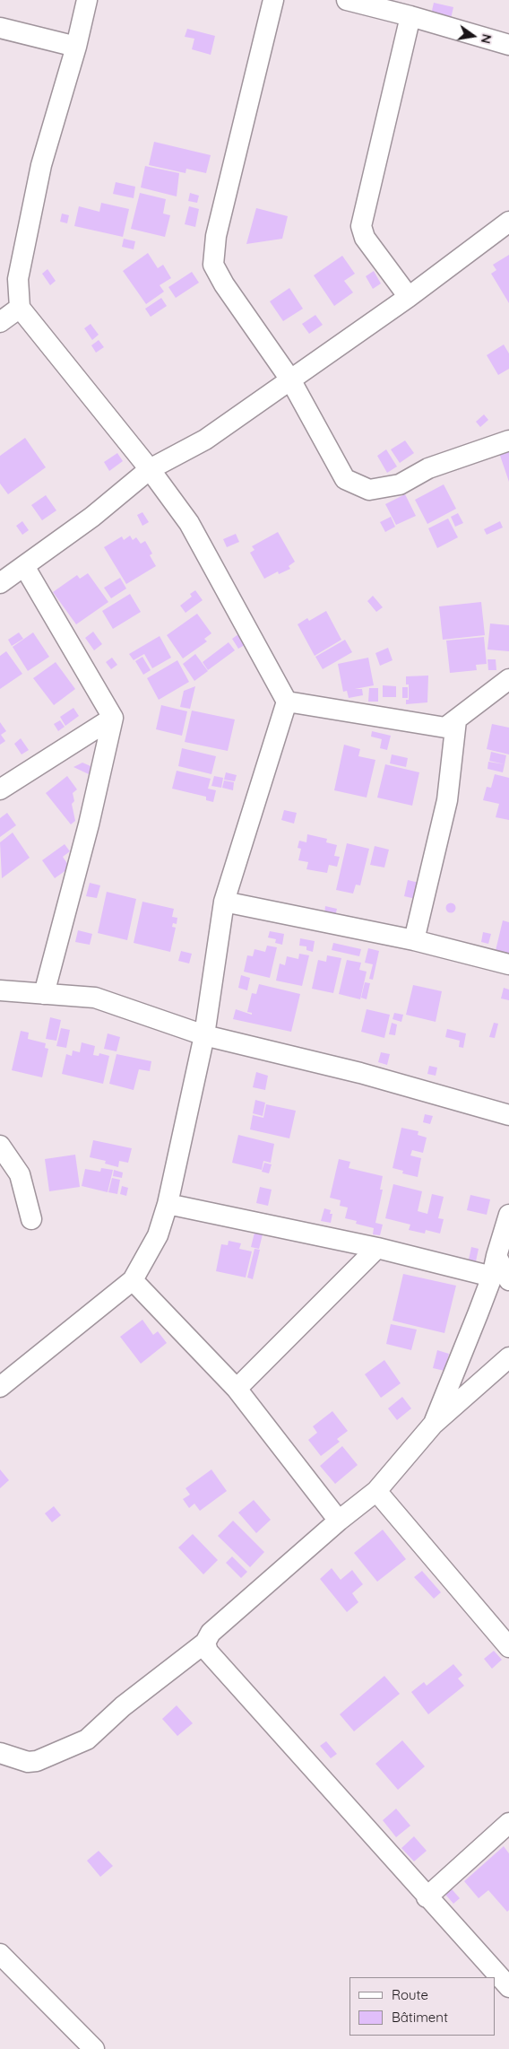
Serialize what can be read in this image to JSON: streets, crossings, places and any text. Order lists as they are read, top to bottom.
{
  "legend": ["Route", "Bâtiment"],
  "north": "right"
}
